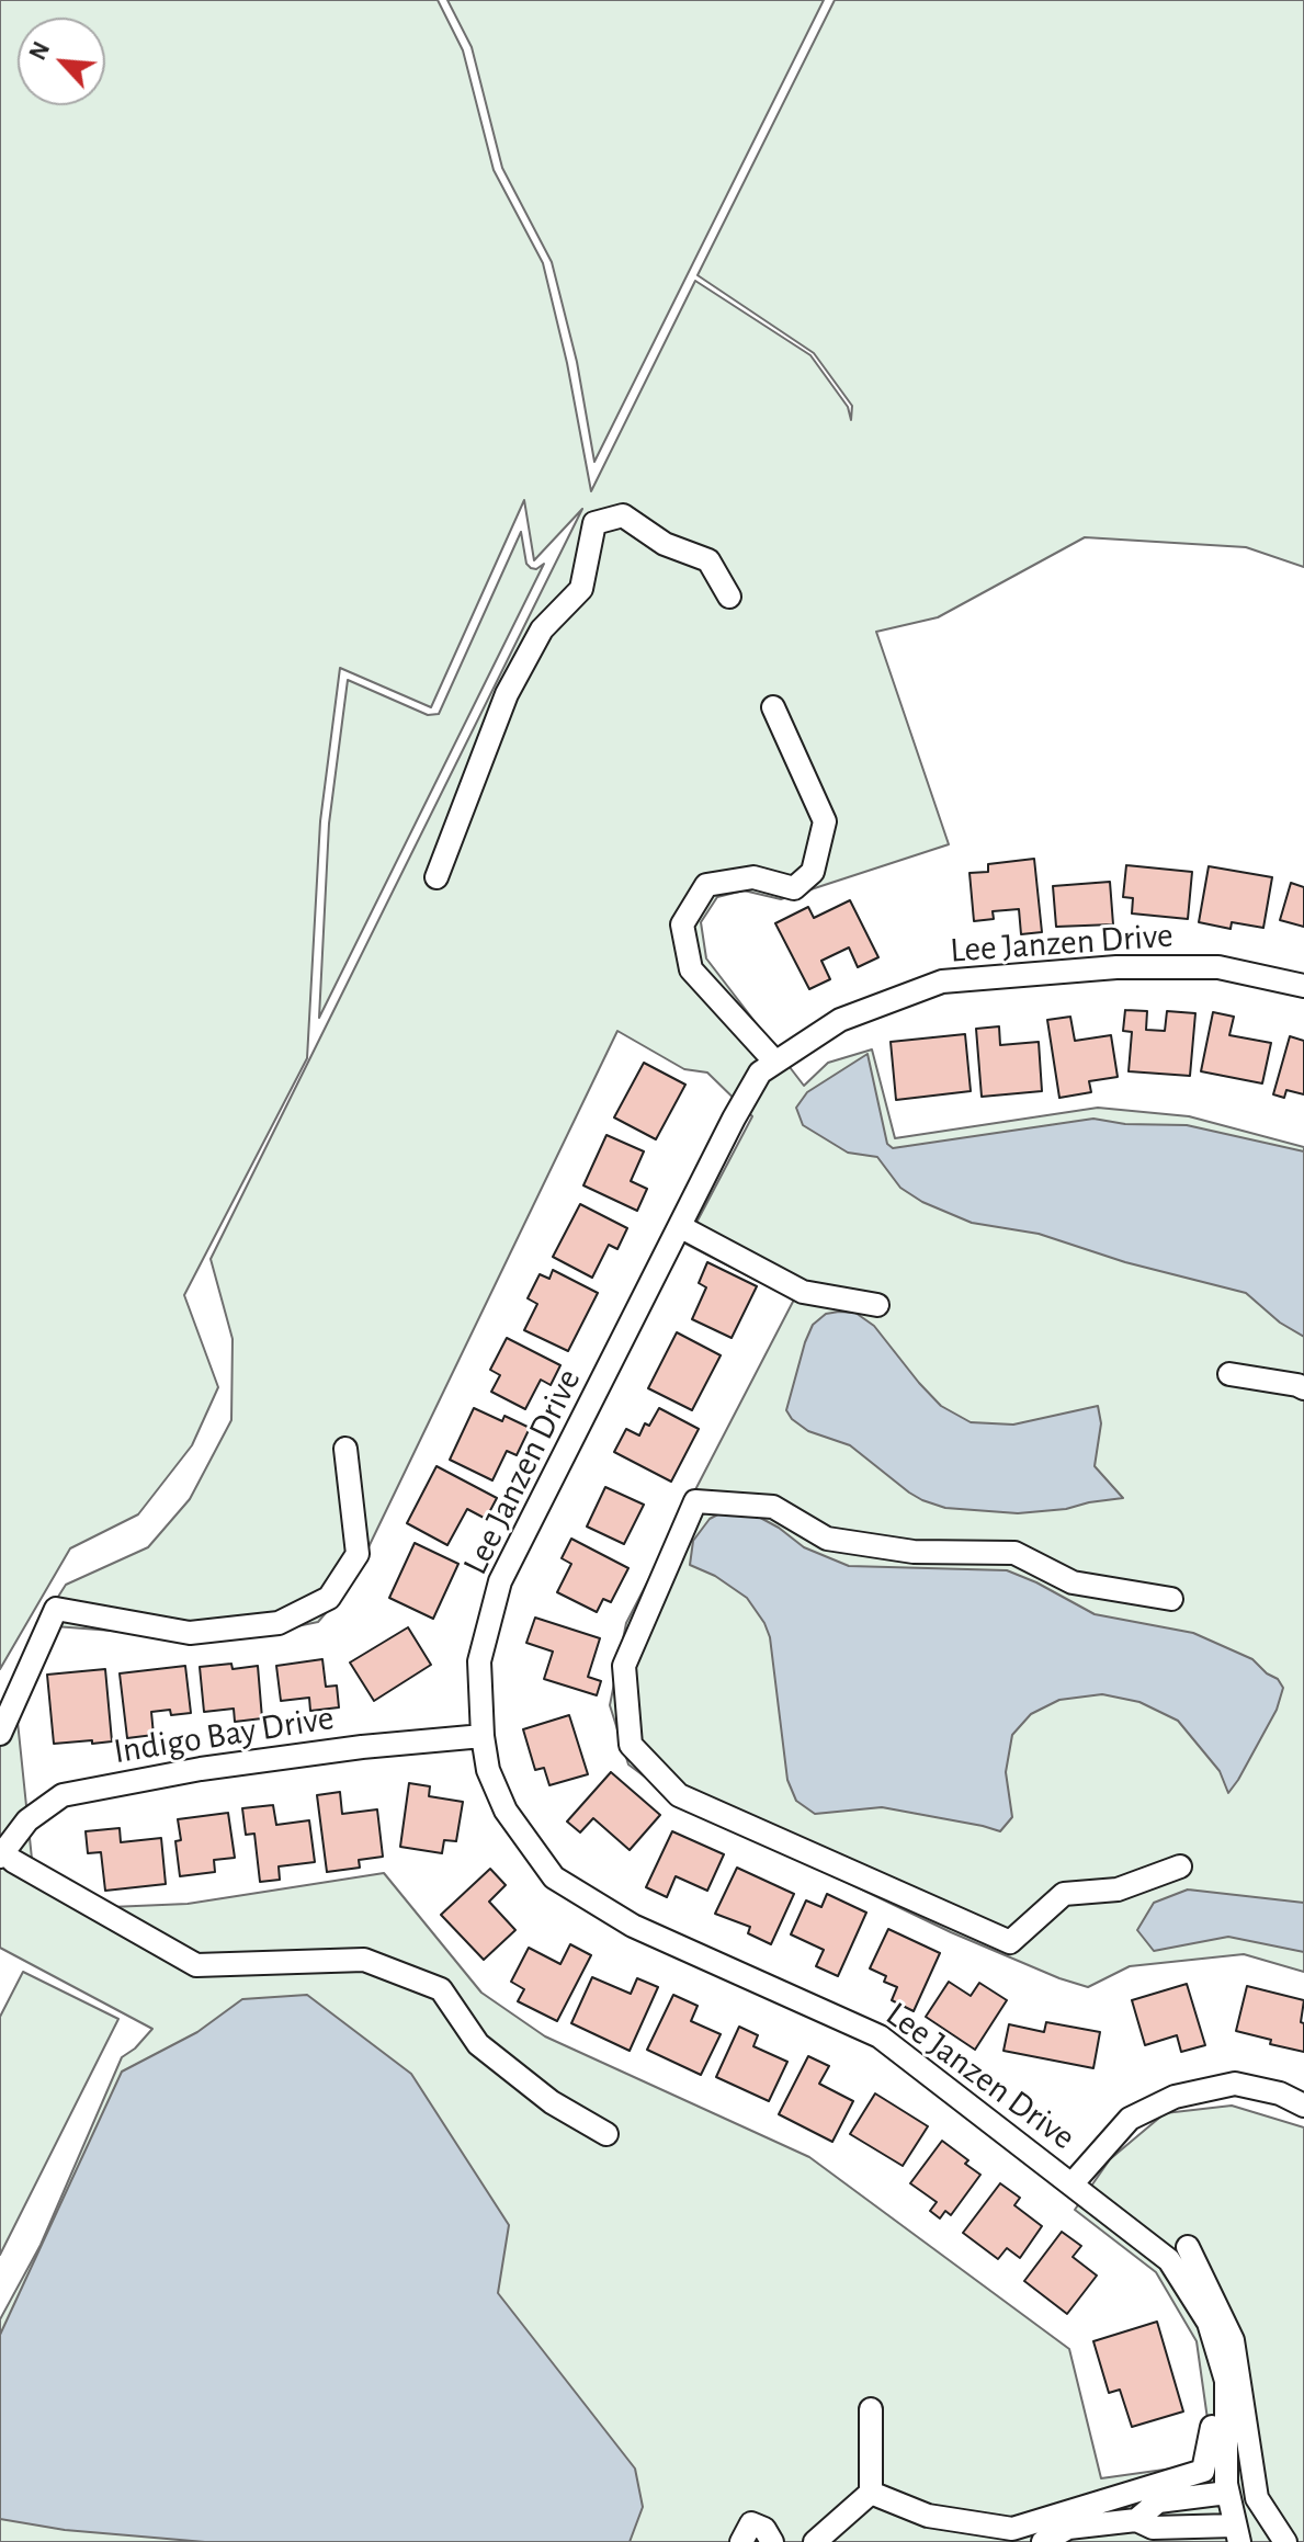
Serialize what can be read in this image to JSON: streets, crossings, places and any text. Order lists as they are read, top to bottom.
{
  "streets": {
    "street": ["Lee Janzen Drive", "Indigo Bay Drive"]
  },
  "crossings": [
    ["Lee Janzen Drive", "Indigo Bay Drive"]
  ],
  "north": "top left"
}
